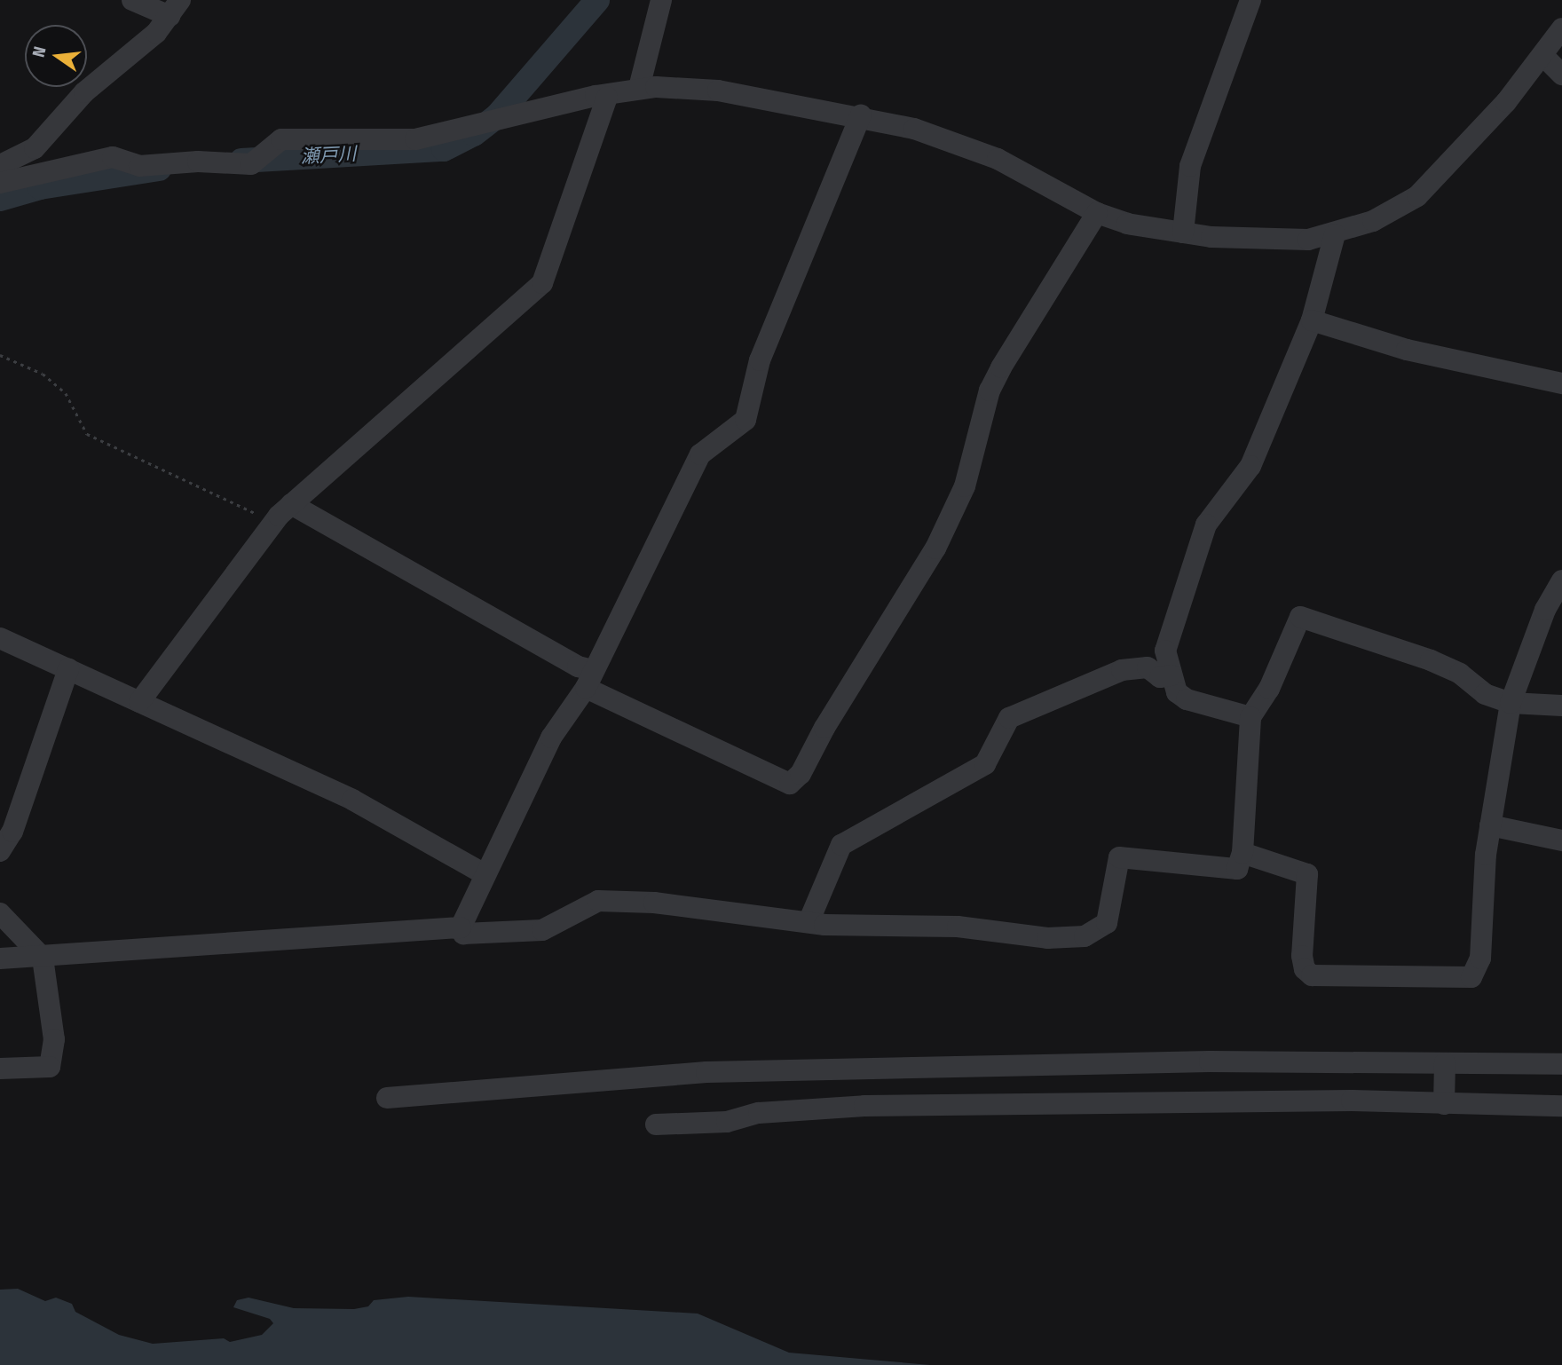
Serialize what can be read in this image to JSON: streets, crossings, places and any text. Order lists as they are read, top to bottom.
{
  "water": ["瀬戸川"],
  "north": "left"
}
